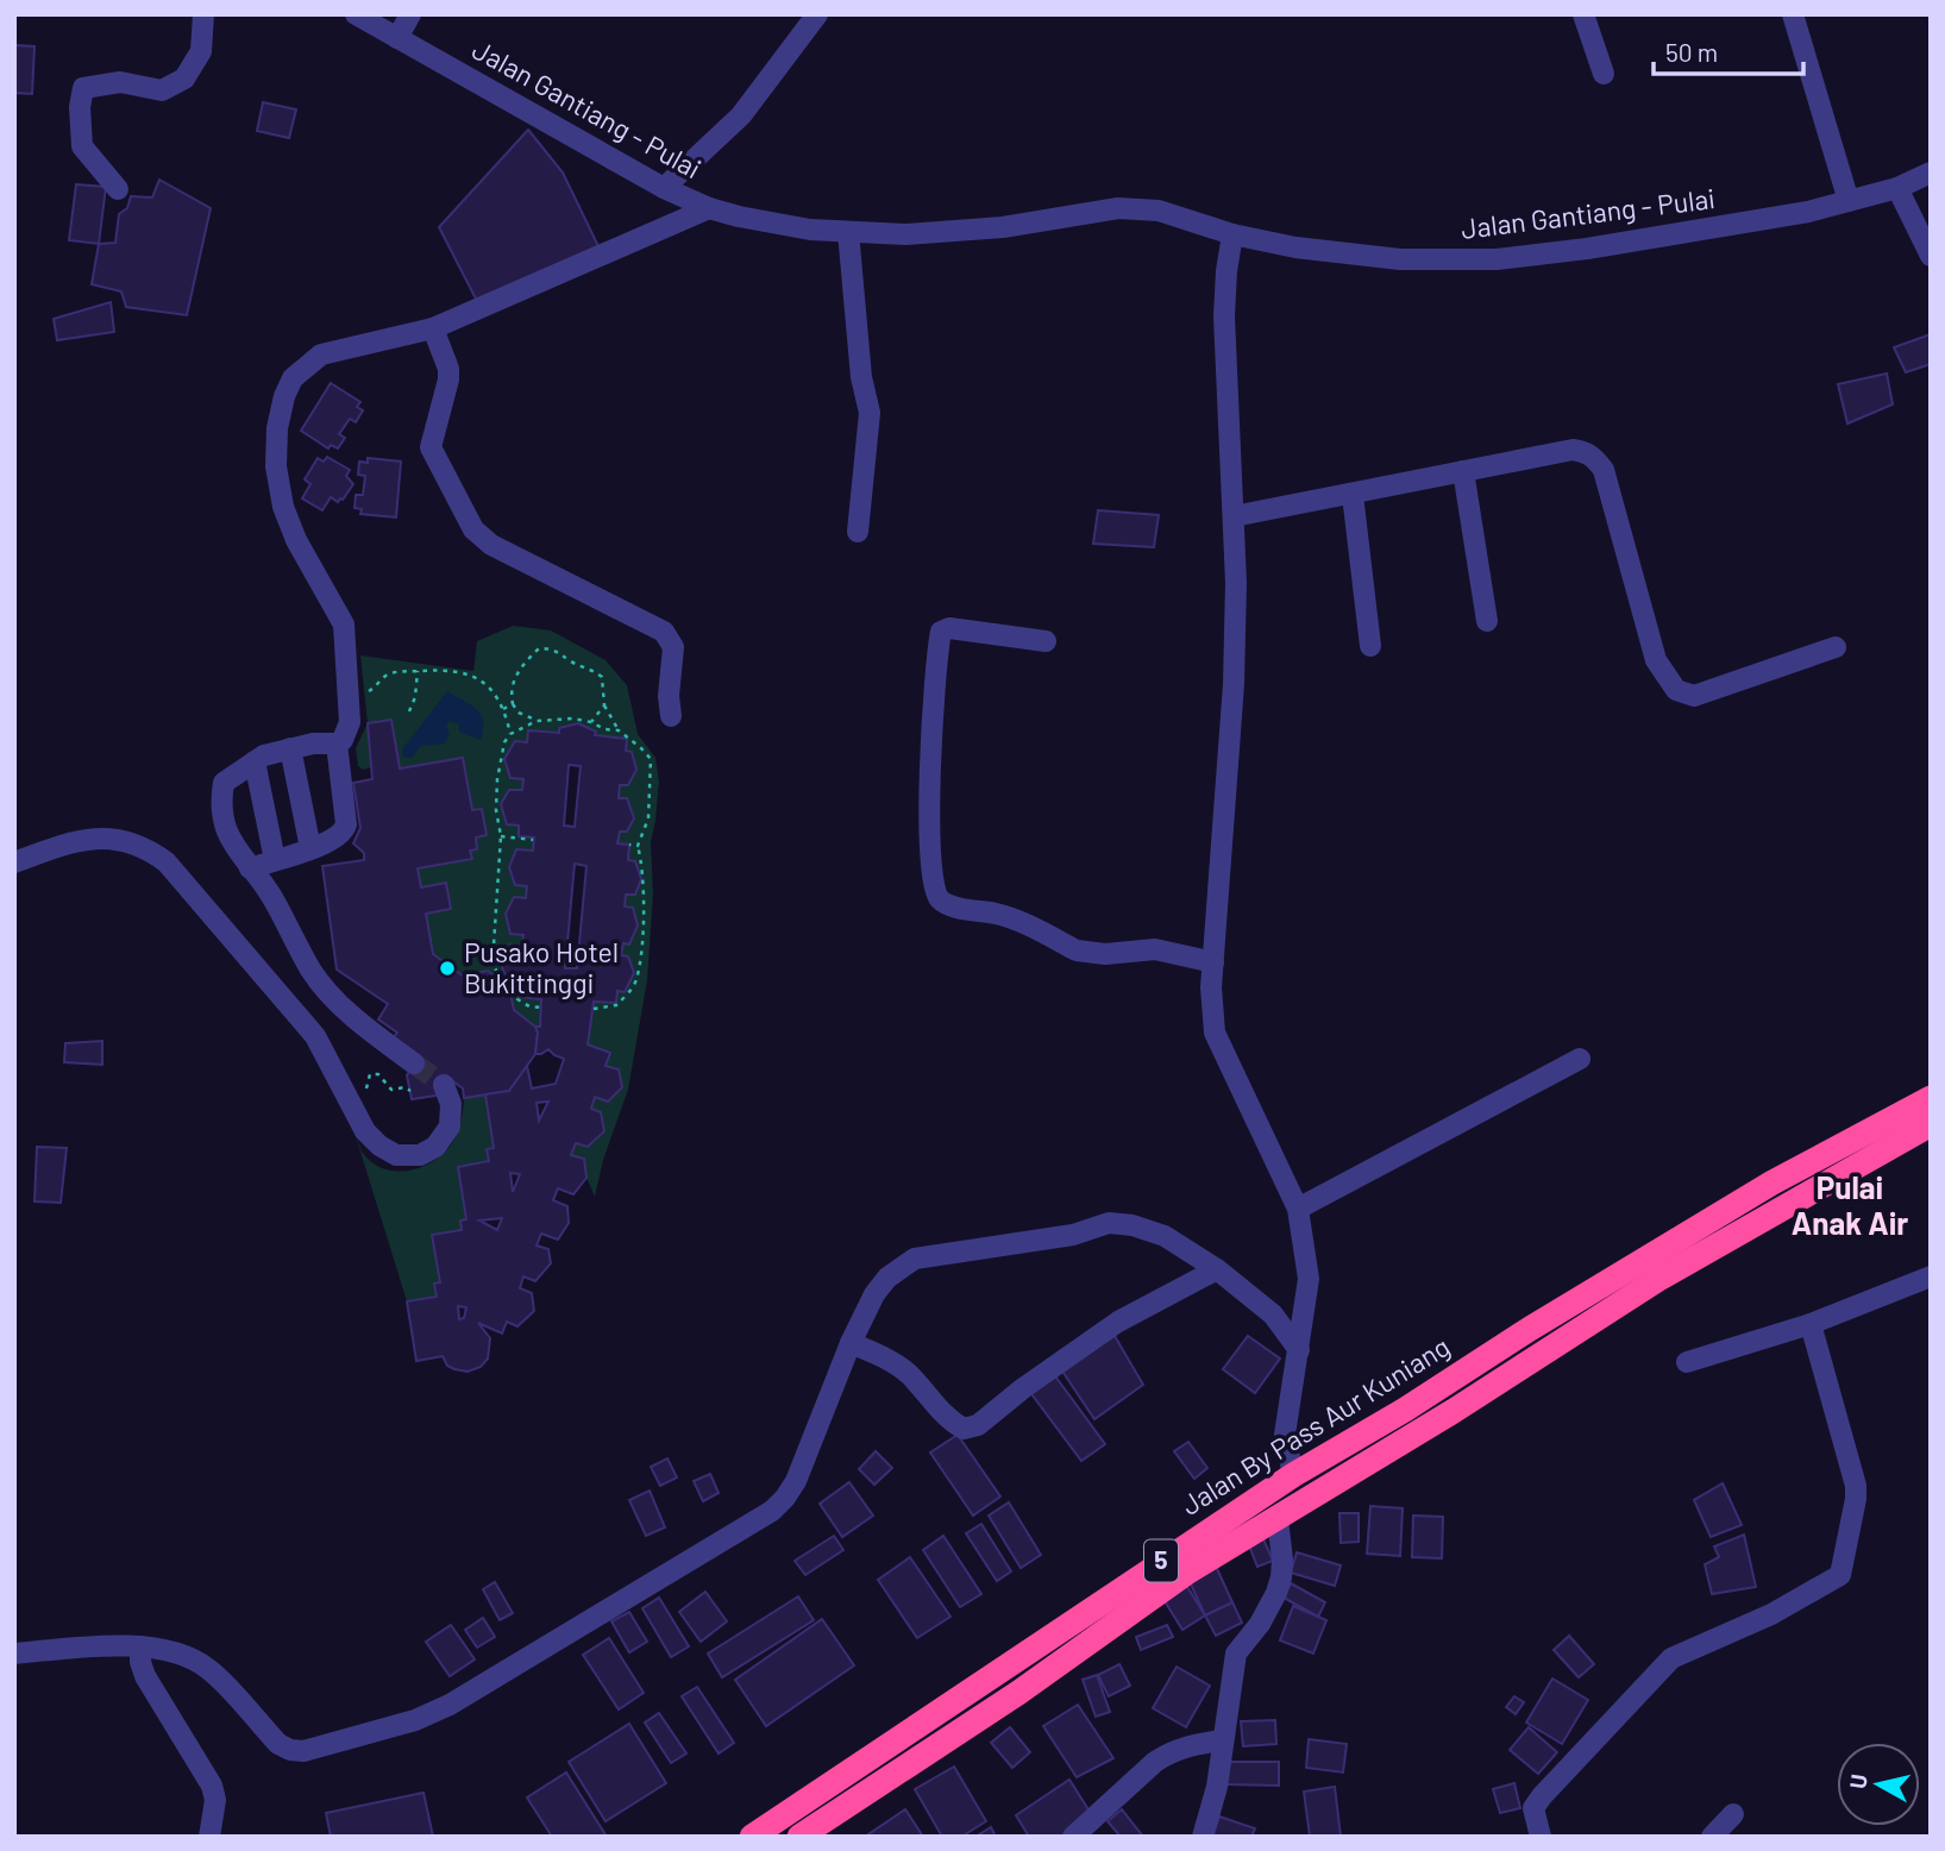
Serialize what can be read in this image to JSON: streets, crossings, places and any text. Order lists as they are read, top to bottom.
{
  "streets": {
    "highway": ["Jalan By Pass Aur Kuniang", "5"],
    "street": ["Jalan Gantiang - Pulai"]
  },
  "districts": ["Pulai Anak Air"],
  "places": ["Pusako Hotel Bukittinggi"],
  "scale_bar": "50 m",
  "north": "left"
}
